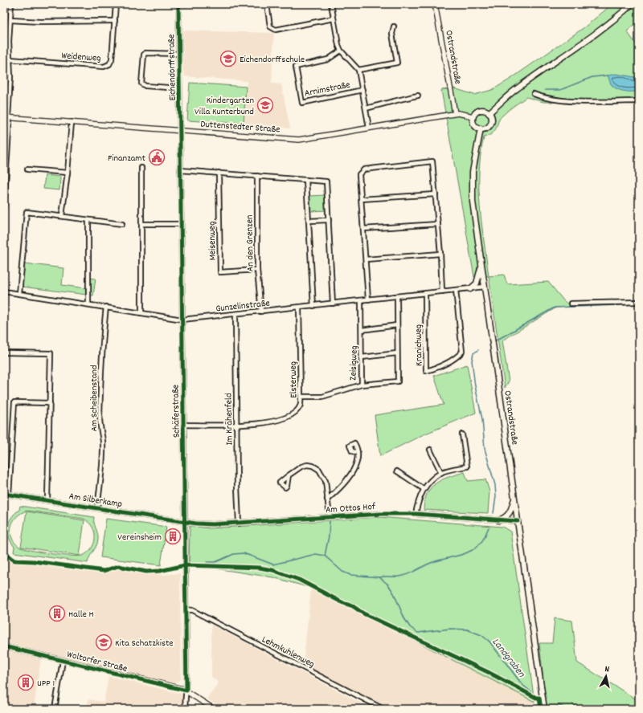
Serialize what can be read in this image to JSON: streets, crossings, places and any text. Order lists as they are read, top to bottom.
{
  "streets": {
    "main road": ["Ostrandstraße"],
    "street": [
      "Weidenweg",
      "Eichendorffstraße",
      "Arnimstraße",
      "Duttenstedter Straße",
      "Meisenweg",
      "An den Grenzen",
      "Gunzelinstraße",
      "Kranichweg",
      "Zeisigweg",
      "Elsterweg",
      "Am Scheibenstand",
      "Schäferstraße",
      "Im Krähenfeld",
      "Am Silberkamp",
      "Am Ottos Hof",
      "Lehmkuhlenweg",
      "Woltorfer Straße"
    ]
  },
  "crossings": [
    ["Ostrandstraße", "Duttenstedter Straße"],
    ["Ostrandstraße", "Gunzelinstraße"],
    ["Ostrandstraße", "Am Ottos Hof"],
    ["Eichendorffstraße", "Duttenstedter Straße"],
    ["Eichendorffstraße", "Schäferstraße"],
    ["Duttenstedter Straße", "Schäferstraße"],
    ["Meisenweg", "An den Grenzen"],
    ["An den Grenzen", "Gunzelinstraße"],
    ["Gunzelinstraße", "Kranichweg"],
    ["Gunzelinstraße", "Zeisigweg"],
    ["Gunzelinstraße", "Elsterweg"],
    ["Gunzelinstraße", "Am Scheibenstand"],
    ["Gunzelinstraße", "Schäferstraße"],
    ["Gunzelinstraße", "Im Krähenfeld"],
    ["Zeisigweg", "Elsterweg"],
    ["Elsterweg", "Schäferstraße"],
    ["Elsterweg", "Im Krähenfeld"],
    ["Am Scheibenstand", "Am Silberkamp"],
    ["Schäferstraße", "Am Silberkamp"],
    ["Schäferstraße", "Am Ottos Hof"],
    ["Schäferstraße", "Lehmkuhlenweg"],
    ["Schäferstraße", "Woltorfer Straße"],
    ["Im Krähenfeld", "Am Ottos Hof"],
    ["Am Silberkamp", "Am Ottos Hof"]
  ],
  "water": ["Landgraben"],
  "places": {
    "school or university": ["Eichendorffschule", "Kindergarten Villa Kunterbund", "Kita Schatzkiste"],
    "public building": ["Finanzamt"],
    "building": ["Vereinsheim", "Halle H", "UPP 1"]
  },
  "north": "top"
}
